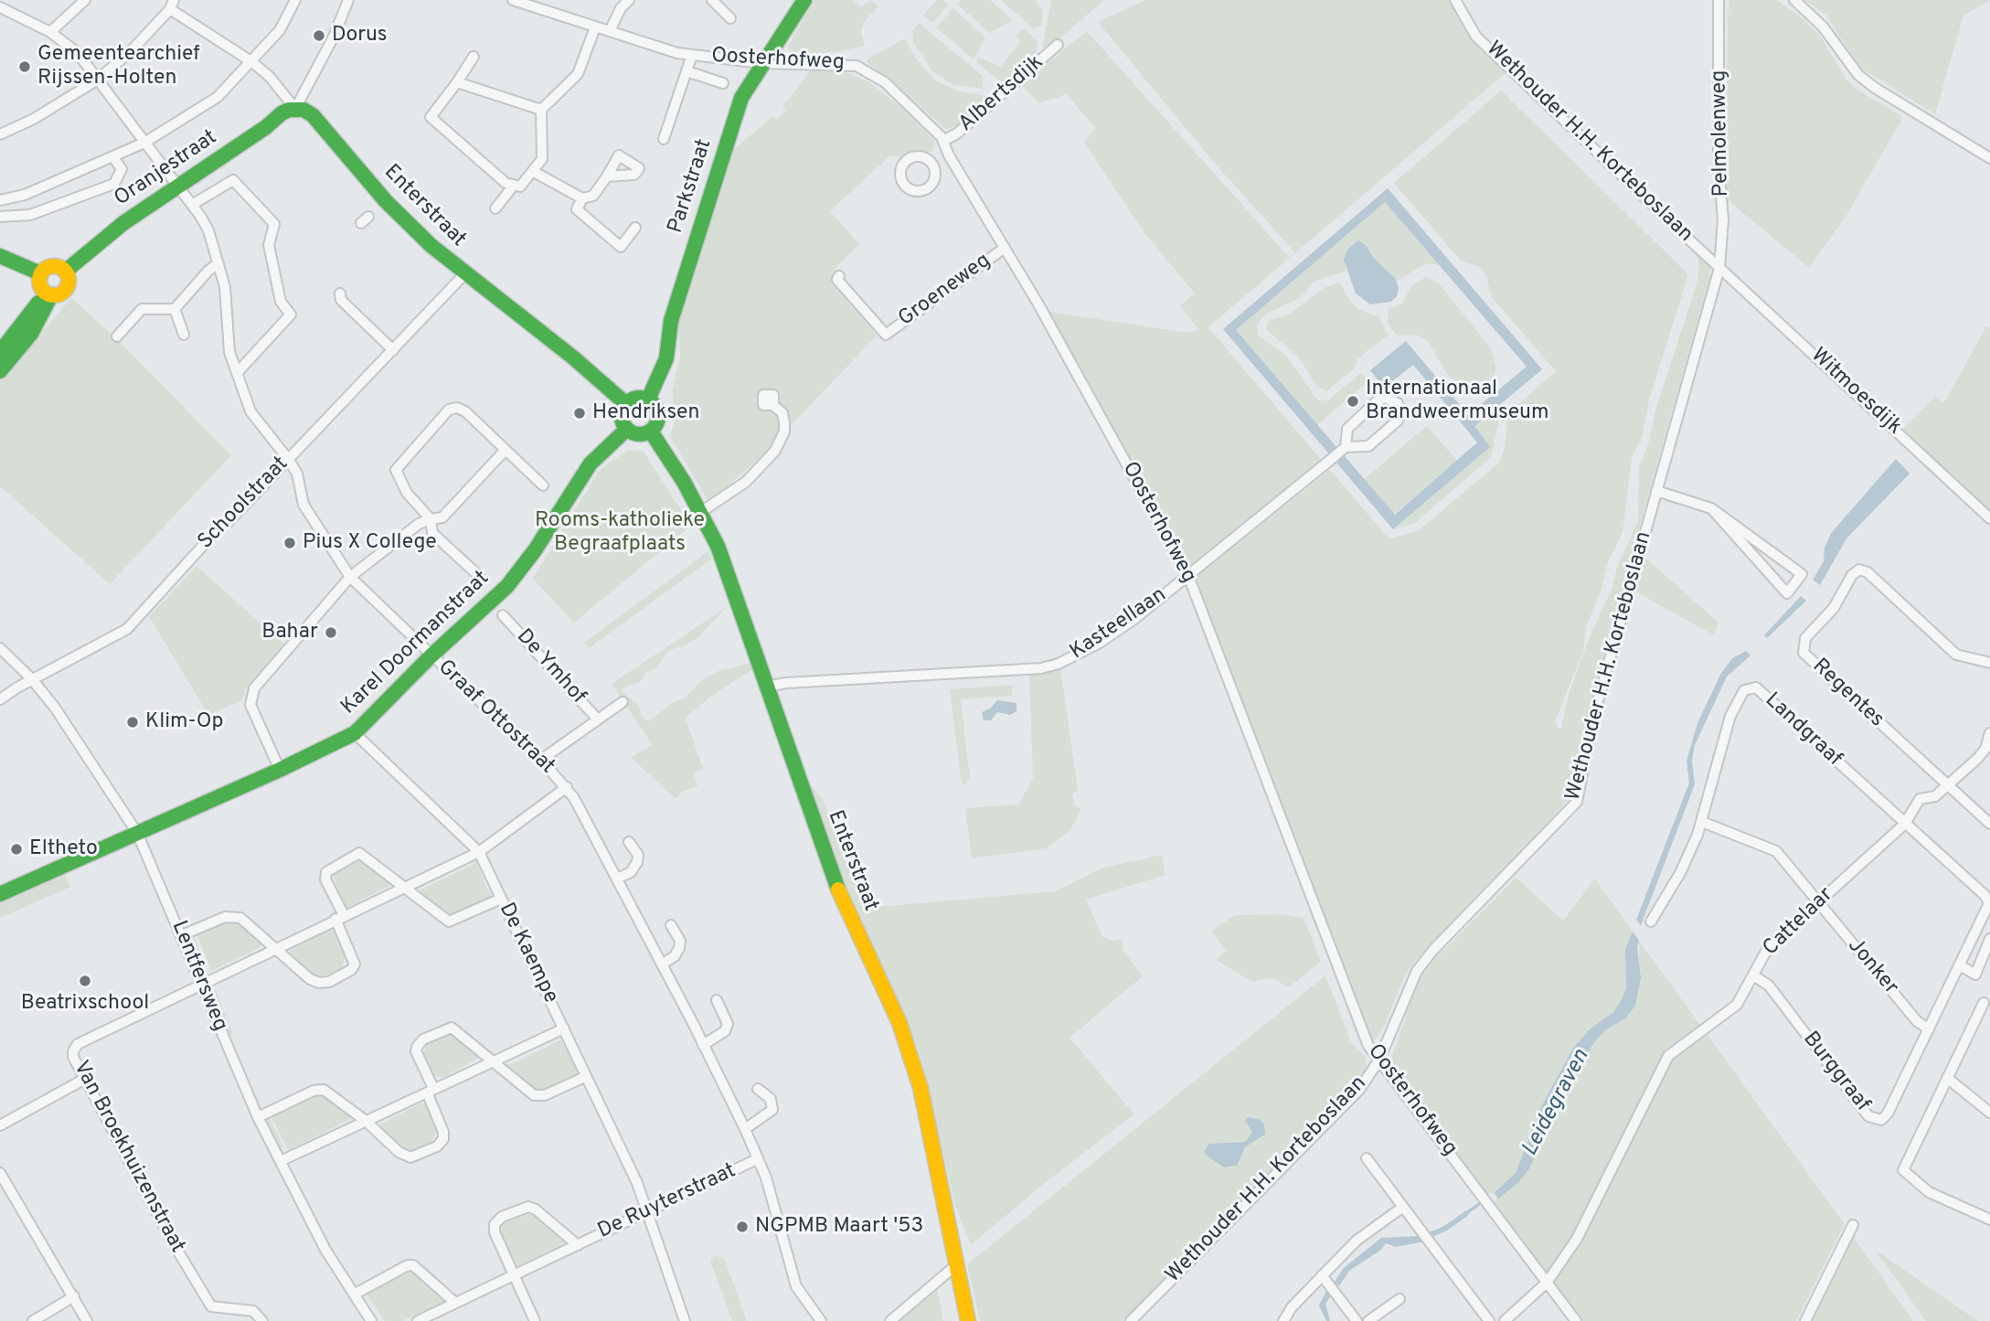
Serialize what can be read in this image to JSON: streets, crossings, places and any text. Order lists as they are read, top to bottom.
{
  "streets": {
    "main road": [
      "Oranjestraat",
      "Parkstraat",
      "Enterstraat",
      "Karel Doormanstraat"
    ],
    "street": [
      "Oosterhofweg",
      "Albertsdijk",
      "Pelmolenweg",
      "Wethouder H.H. Korteboslaan",
      "Groeneweg",
      "Witmoesdijk",
      "Schoolstraat",
      "Kasteellaan",
      "De Ymhof",
      "Regentes",
      "Graaf Ottostraat",
      "Landgraaf",
      "Cattelaar",
      "De Kaempe",
      "Jonker",
      "Lentfersweg",
      "Burggraaf",
      "Van Broekhuizenstraat",
      "De Ruyterstraat"
    ]
  },
  "crossings": [
    ["Oosterhofweg", "Albertsdijk"],
    ["Oosterhofweg", "Wethouder H.H. Korteboslaan"],
    ["Oosterhofweg", "Parkstraat"],
    ["Oosterhofweg", "Groeneweg"],
    ["Oosterhofweg", "Kasteellaan"],
    ["Oosterhofweg", "Cattelaar"],
    ["Pelmolenweg", "Wethouder H.H. Korteboslaan"],
    ["Pelmolenweg", "Witmoesdijk"],
    ["Wethouder H.H. Korteboslaan", "Witmoesdijk"],
    ["Oranjestraat", "Enterstraat"],
    ["Oranjestraat", "Graaf Ottostraat"],
    ["Parkstraat", "Enterstraat"],
    ["Parkstraat", "Karel Doormanstraat"],
    ["Enterstraat", "Schoolstraat"],
    ["Enterstraat", "Kasteellaan"],
    ["Enterstraat", "Karel Doormanstraat"],
    ["Schoolstraat", "Graaf Ottostraat"],
    ["Schoolstraat", "Lentfersweg"],
    ["Karel Doormanstraat", "Graaf Ottostraat"],
    ["Karel Doormanstraat", "De Kaempe"],
    ["Karel Doormanstraat", "Lentfersweg"],
    ["De Ymhof", "Graaf Ottostraat"],
    ["Regentes", "Cattelaar"],
    ["Graaf Ottostraat", "Van Broekhuizenstraat"],
    ["Graaf Ottostraat", "De Ruyterstraat"],
    ["Landgraaf", "Cattelaar"],
    ["Landgraaf", "Burggraaf"],
    ["Cattelaar", "Jonker"],
    ["Cattelaar", "Burggraaf"],
    ["De Kaempe", "Van Broekhuizenstraat"],
    ["De Kaempe", "De Ruyterstraat"],
    ["Jonker", "Burggraaf"],
    ["Lentfersweg", "Van Broekhuizenstraat"]
  ],
  "water": ["Leidegraven"],
  "parks": ["Rooms-katholieke Begraafplaats"],
  "places": [
    "Dorus",
    "Gemeentearchief Rijssen-Holten",
    "Internationaal Brandweermuseum",
    "Hendriksen",
    "Pius X College",
    "Bahar",
    "Klim-Op",
    "Eltheto",
    "Beatrixschool",
    "NGPMB Maart '53"
  ]
}
